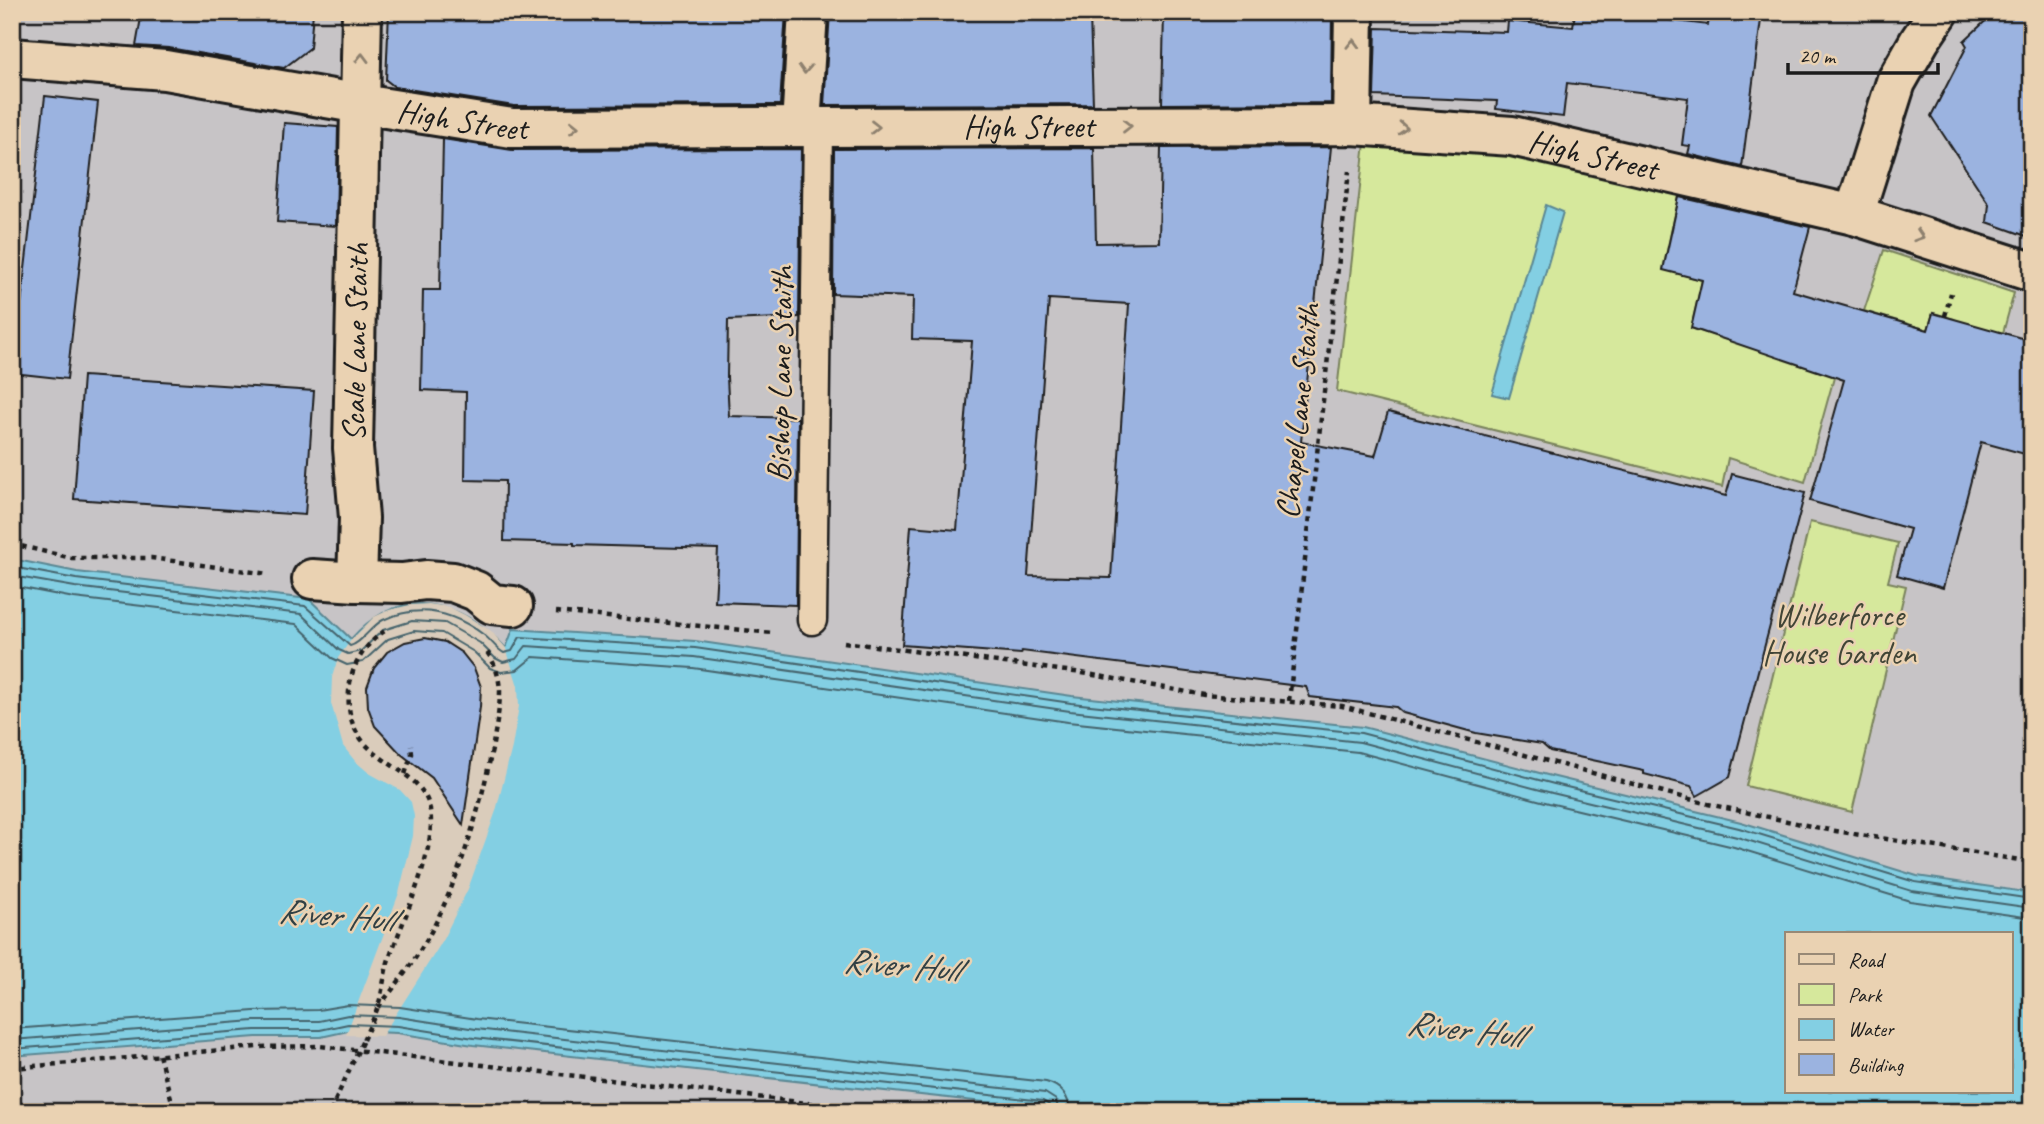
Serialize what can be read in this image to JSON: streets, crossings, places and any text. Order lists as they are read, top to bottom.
{
  "streets": {
    "street": ["High Street", "Scale Lane Staith"],
    "lane": ["Bishop Lane Staith"],
    "path": ["Chapel Lane Staith"]
  },
  "crossings": [
    ["High Street", "Scale Lane Staith"],
    ["High Street", "Bishop Lane Staith"],
    ["High Street", "Chapel Lane Staith"]
  ],
  "one_way": ["High Street"],
  "water": ["River Hull"],
  "parks": ["Wilberforce House Garden"],
  "legend": [
    "Road",
    "Park",
    "Water",
    "Building"
  ],
  "scale_bar": "20 m"
}
